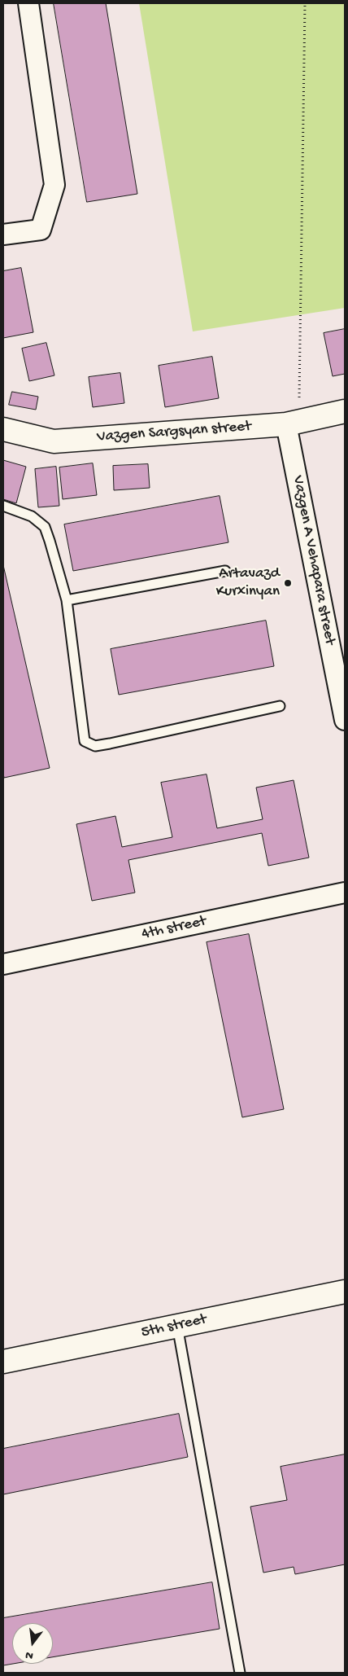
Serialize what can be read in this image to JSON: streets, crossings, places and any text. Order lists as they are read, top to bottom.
{
  "streets": {
    "street": [
      "Vazgen Sargsyan street",
      "Vazgen A Vehapara street",
      "4th street",
      "5th street"
    ]
  },
  "crossings": [
    ["Vazgen Sargsyan street", "Vazgen A Vehapara street"]
  ],
  "places": ["Artavazd Kurxinyan"],
  "north": "bottom"
}
